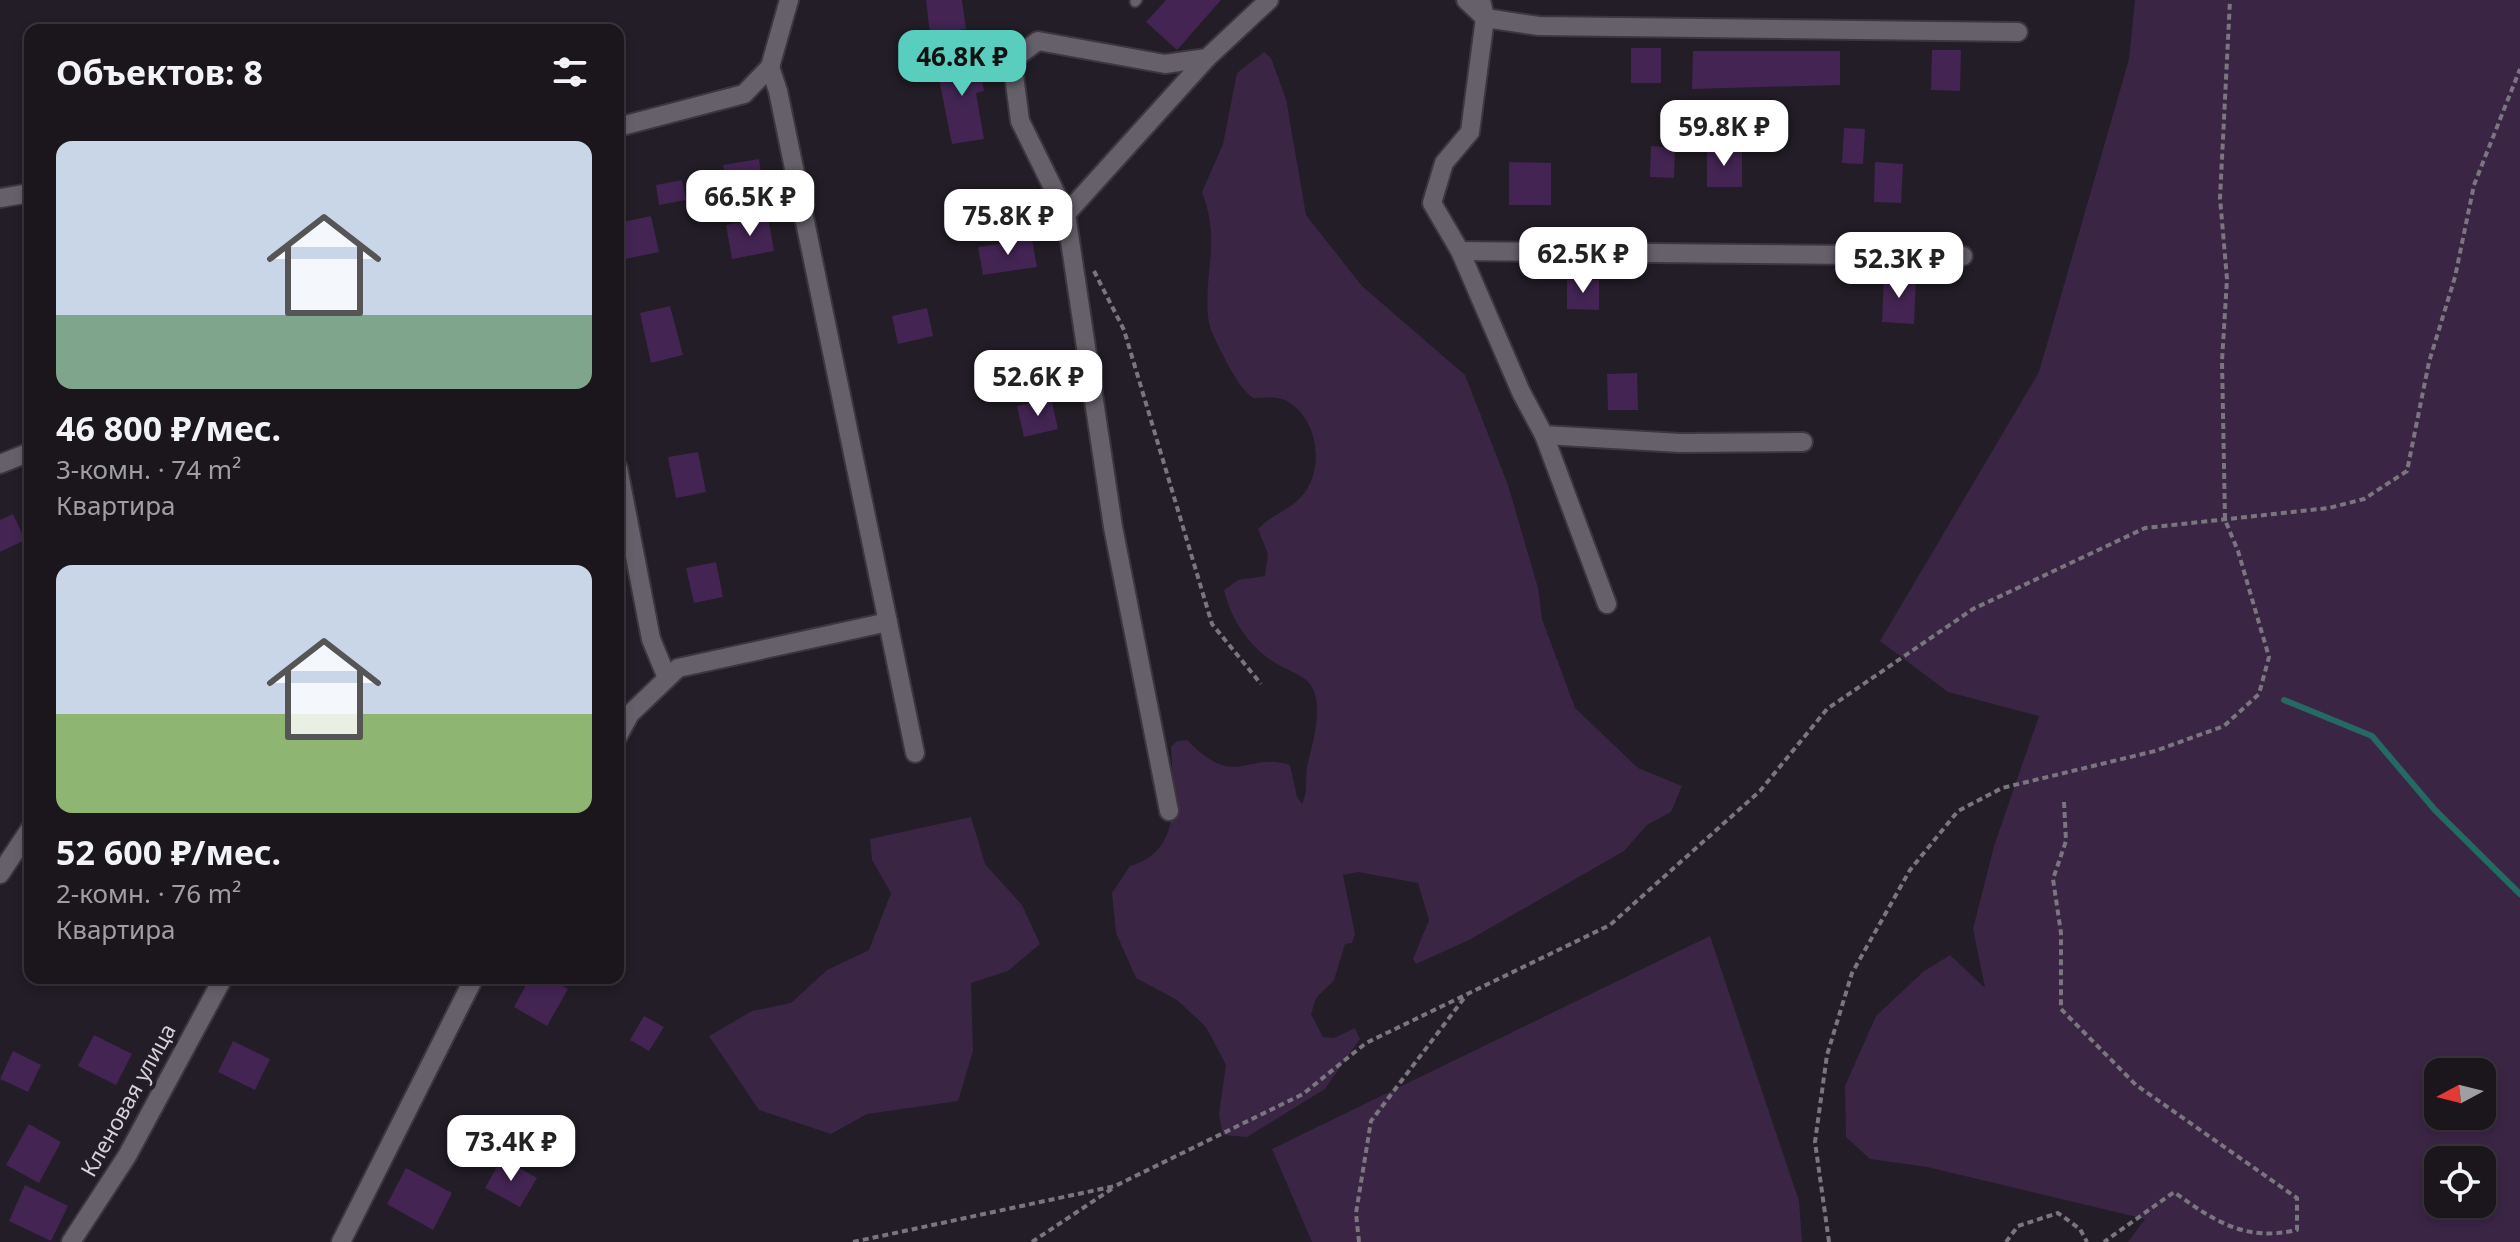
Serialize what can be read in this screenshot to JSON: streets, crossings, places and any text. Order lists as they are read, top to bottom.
{
  "streets": {
    "street": ["Кленовая улица"]
  },
  "north": "left",
  "page": {
    "heading": "Объектов: 8",
    "price": [
      "46.8K ₽",
      "59.8K ₽",
      "66.5K ₽",
      "75.8K ₽",
      "62.5K ₽",
      "52.3K ₽",
      "52.6K ₽",
      "73.4K ₽"
    ],
    "list": [
      {
        "name": "46 800 ₽/мес.",
        "note": "3-комн. · 74 m² · Квартира"
      },
      {
        "name": "52 600 ₽/мес.",
        "note": "2-комн. · 76 m² · Квартира"
      }
    ]
  }
}
